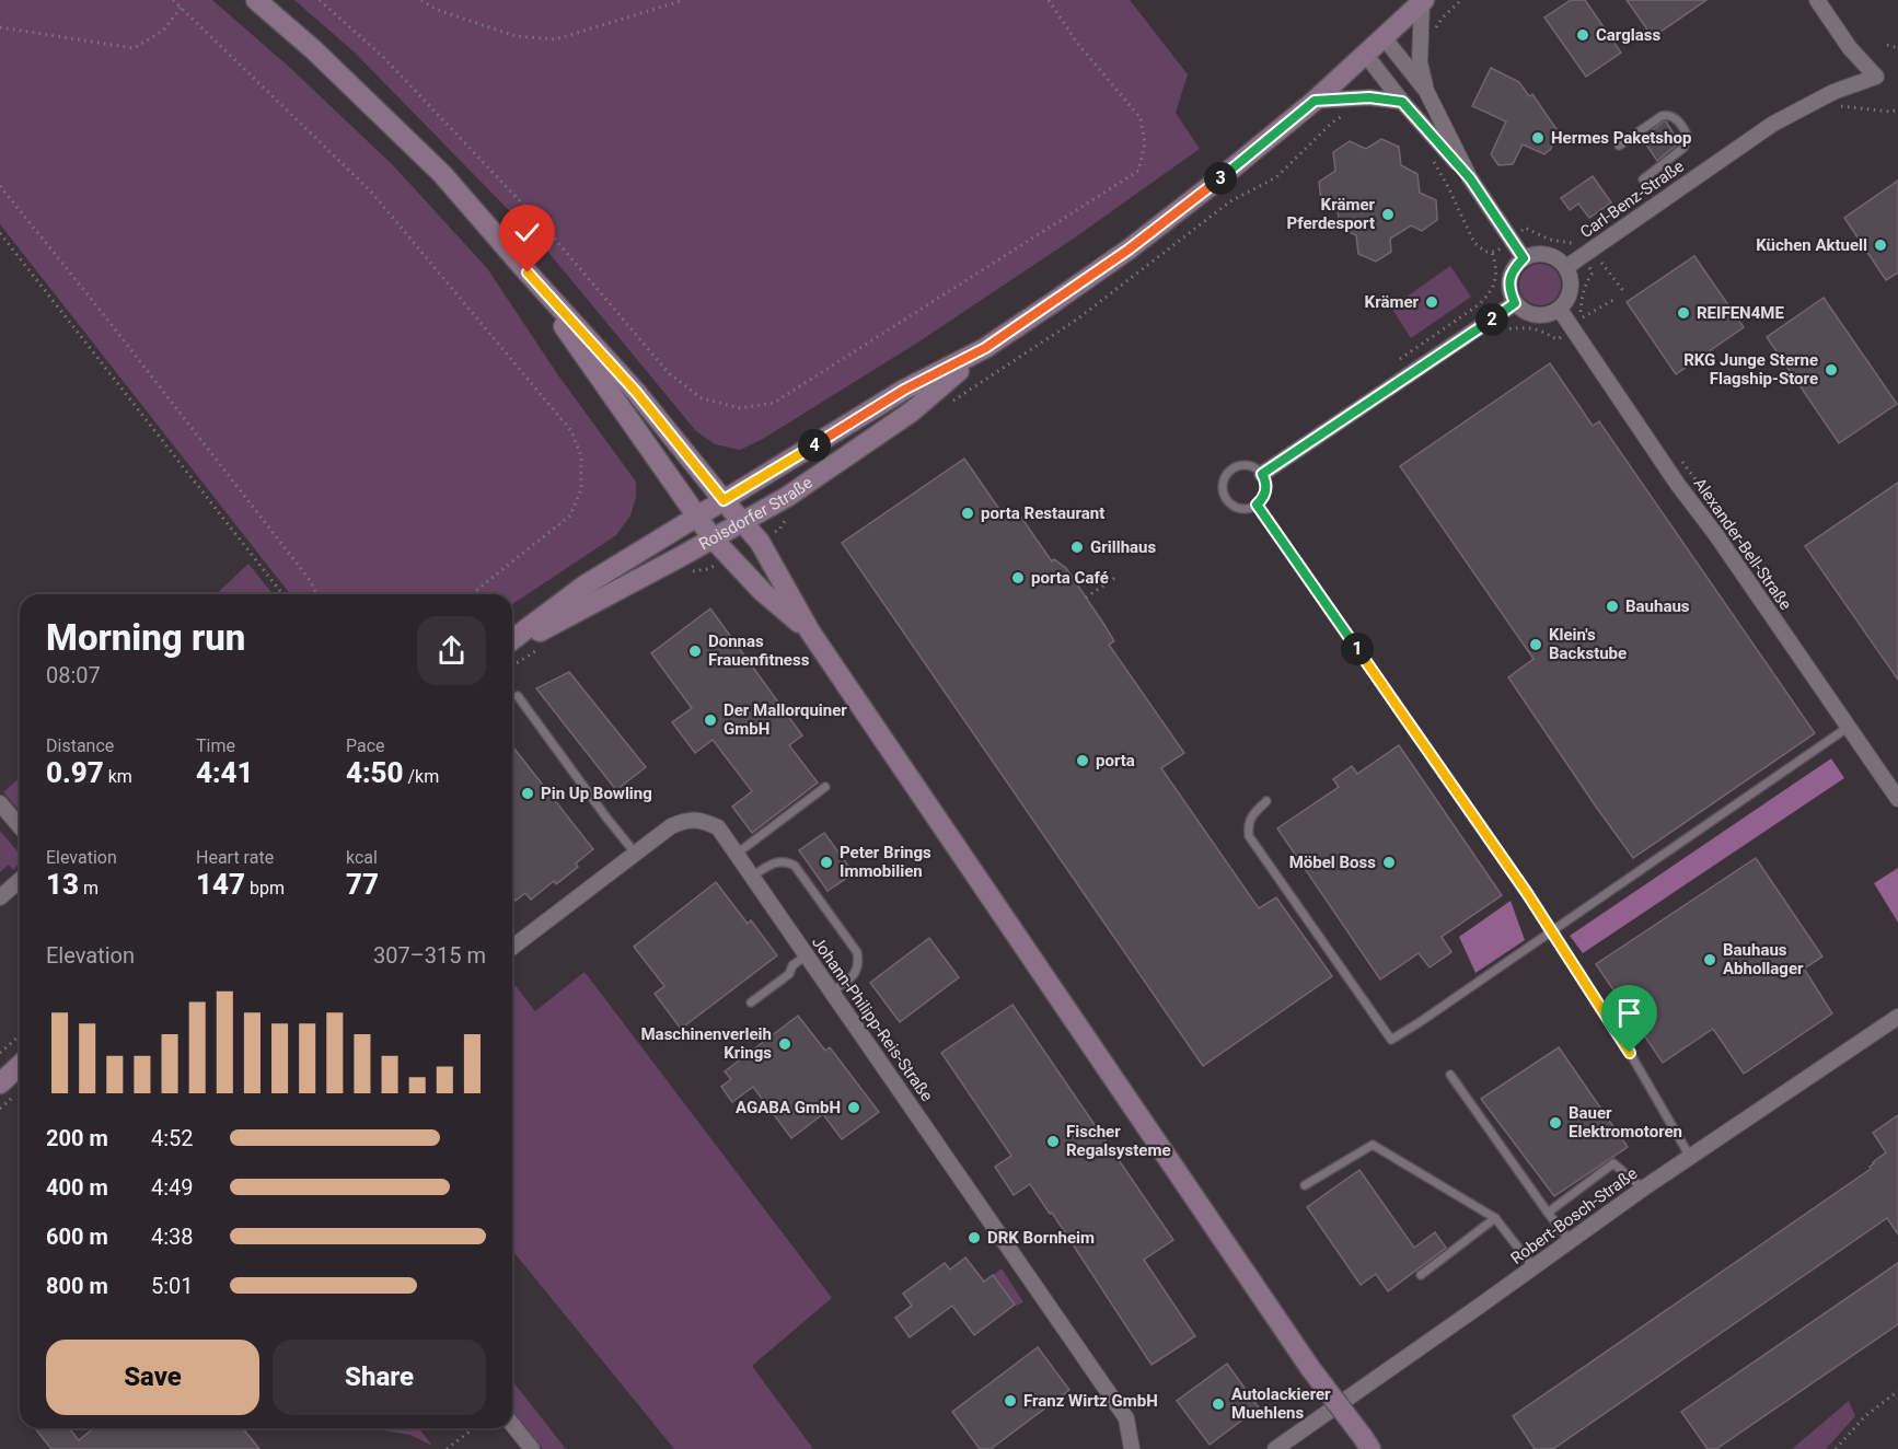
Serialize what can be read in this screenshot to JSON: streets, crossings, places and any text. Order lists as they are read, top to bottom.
{
  "streets": {
    "main road": ["Roisdorfer Straße"],
    "street": [
      "Carl-Benz-Straße",
      "Alexander-Bell-Straße",
      "Johann-Philipp-Reis-Straße",
      "Robert-Bosch-Straße"
    ]
  },
  "crossings": [
    ["Carl-Benz-Straße", "Alexander-Bell-Straße"]
  ],
  "places": [
    "Carglass",
    "Hermes Paketshop",
    "Krämer Pferdesport",
    "Küchen Aktuell",
    "Krämer",
    "REIFEN4ME",
    "RKG Junge Sterne Flagship-Store",
    "porta Restaurant",
    "Grillhaus",
    "porta Café",
    "Bauhaus",
    "Klein's Backstube",
    "Donnas Frauenfitness",
    "Der Mallorquiner GmbH",
    "porta",
    "Pin Up Bowling",
    "Peter Brings Immobilien",
    "Möbel Boss",
    "Bauhaus Abhollager",
    "Maschinenverleih Krings",
    "AGABA GmbH",
    "Bauer Elektromotoren",
    "Fischer Regalsysteme",
    "DRK Bornheim",
    "Franz Wirtz GmbH",
    "Autolackierer Muehlens"
  ],
  "page": {
    "pins": [
      "3",
      "2",
      "4",
      "1"
    ],
    "heading": ["Morning run", "08:07"],
    "stats": [
      ["Distance", "0.97 km"],
      ["Time", "4:41"],
      ["Pace", "4:50 /km"],
      ["Elevation", "13 m"],
      ["Heart rate", "147 bpm"],
      ["kcal", "77"]
    ],
    "chart": ["Elevation", "307–315 m"],
    "list": [
      {
        "name": "200 m",
        "note": "4:52"
      },
      {
        "name": "400 m",
        "note": "4:49"
      },
      {
        "name": "600 m",
        "note": "4:38"
      },
      {
        "name": "800 m",
        "note": "5:01"
      }
    ],
    "buttons": ["Save", "Share"]
  }
}
